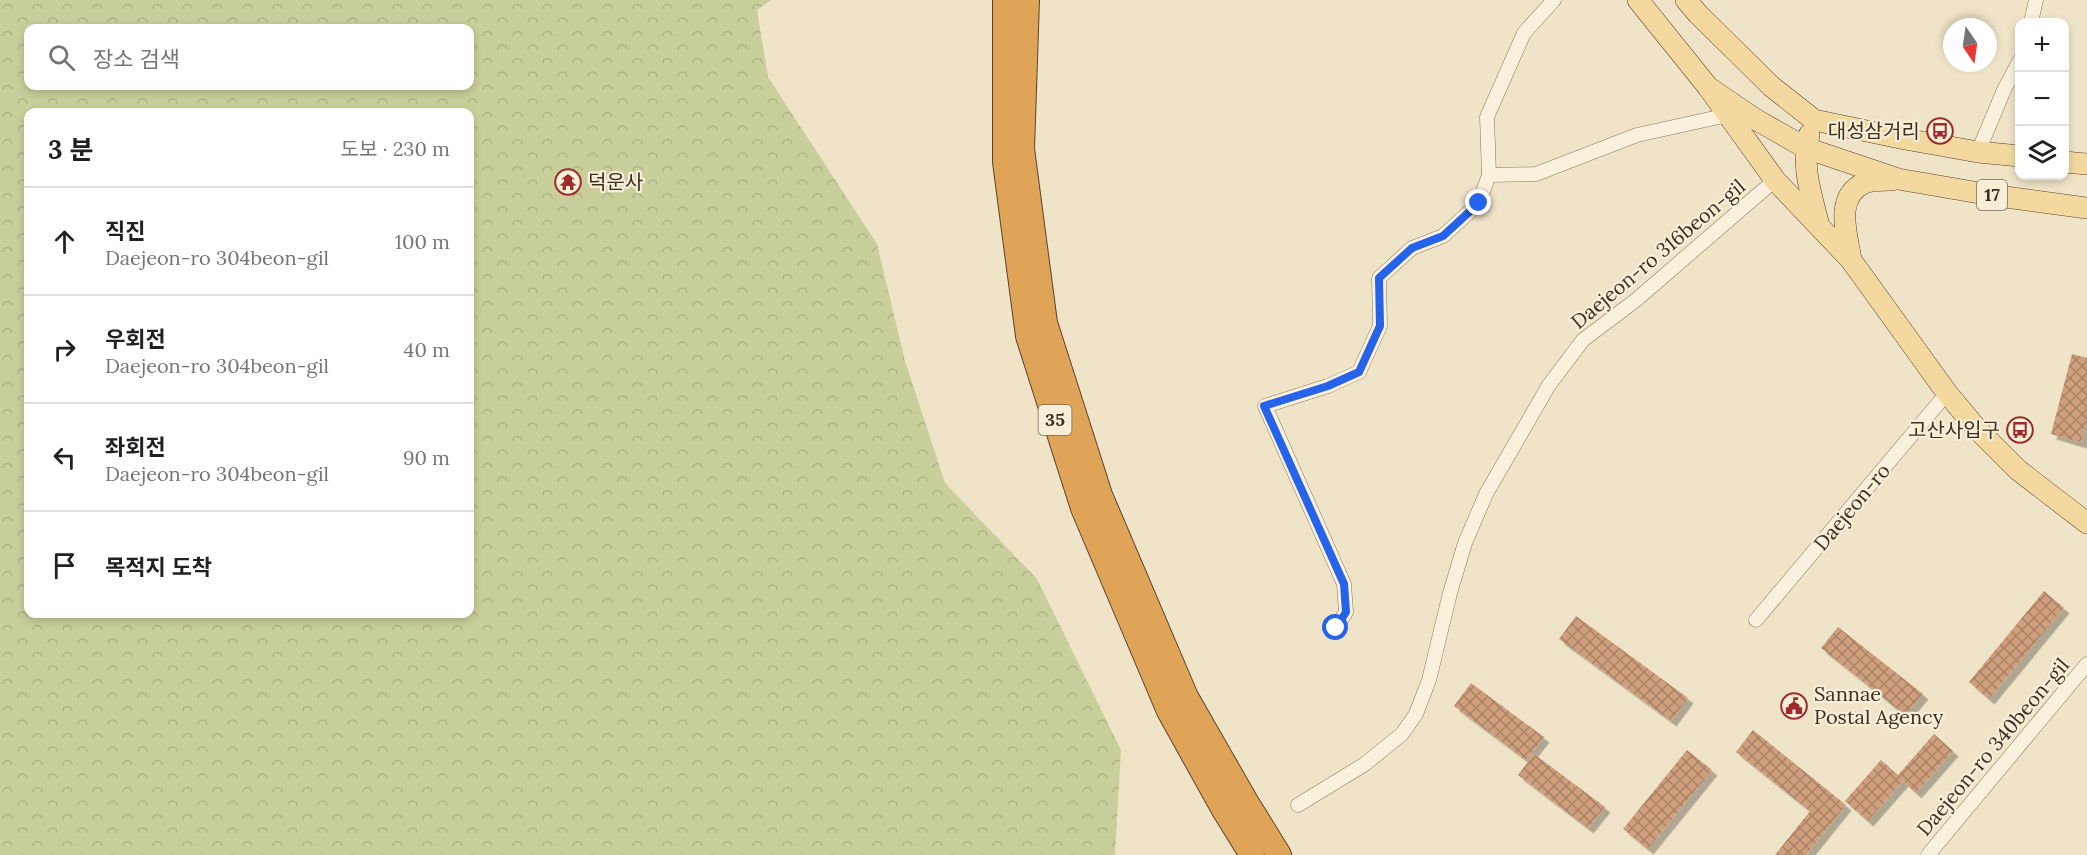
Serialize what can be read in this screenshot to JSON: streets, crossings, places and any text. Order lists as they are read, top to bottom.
{
  "streets": {
    "highway": ["35"],
    "main road": ["17"],
    "street": ["Daejeon-ro 316beon-gil", "Daejeon-ro", "Daejeon-ro 340beon-gil"]
  },
  "places": {
    "bus stop": ["대성삼거리", "고산사입구"],
    "temple": ["덕운사"],
    "public building": ["Sannae Postal Agency"]
  },
  "north": "bottom",
  "page": {
    "map_buttons": ["+", "−"],
    "search": "장소 검색",
    "heading": ["3 분", "도보 · 230 m"],
    "list": [
      ["직진", "Daejeon-ro 304beon-gil", "100 m"],
      ["우회전", "Daejeon-ro 304beon-gil", "40 m"],
      ["좌회전", "Daejeon-ro 304beon-gil", "90 m"],
      "목적지 도착"
    ]
  }
}
